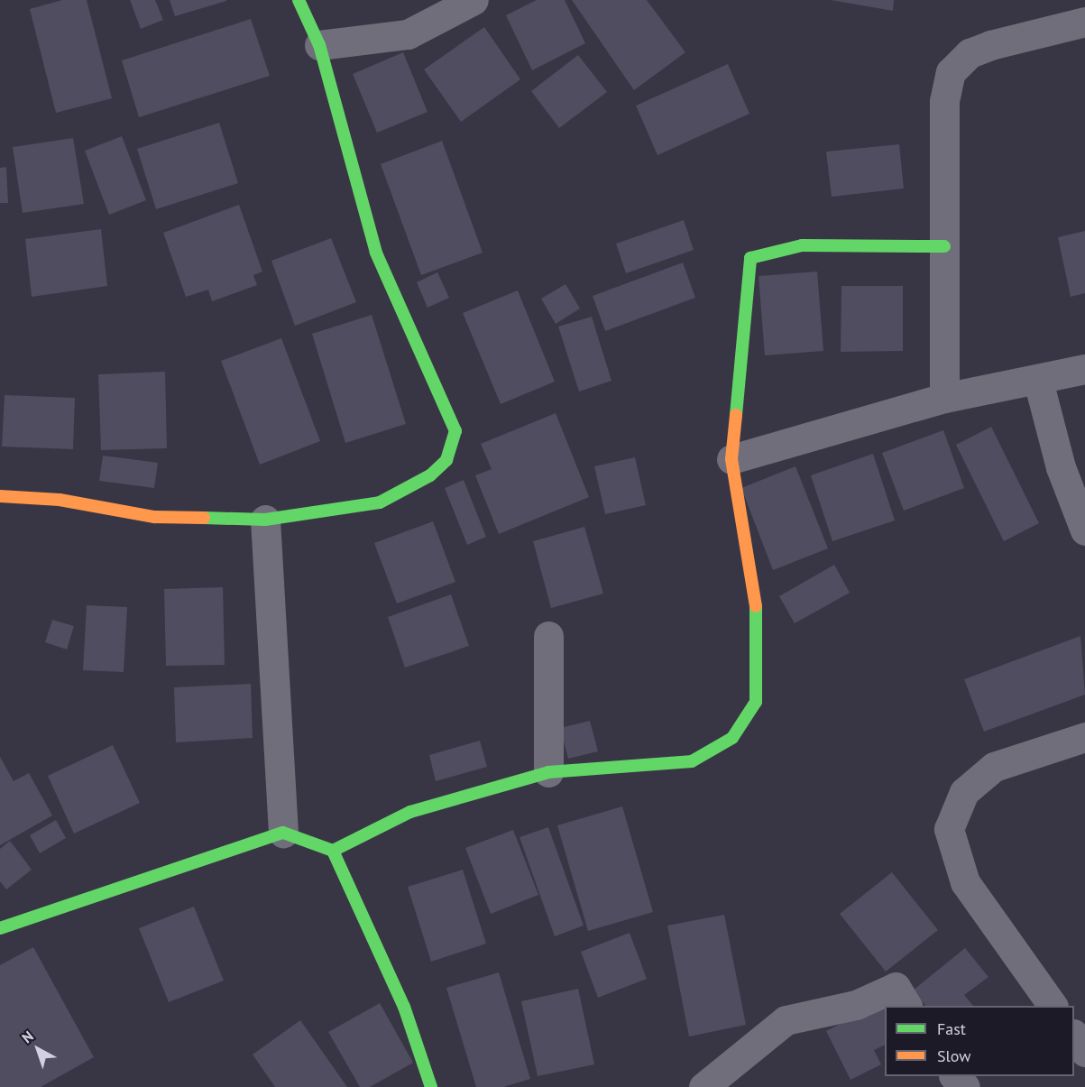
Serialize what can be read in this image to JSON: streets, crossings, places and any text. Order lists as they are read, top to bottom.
{
  "legend": ["Fast", "Slow"],
  "north": "top left"
}
